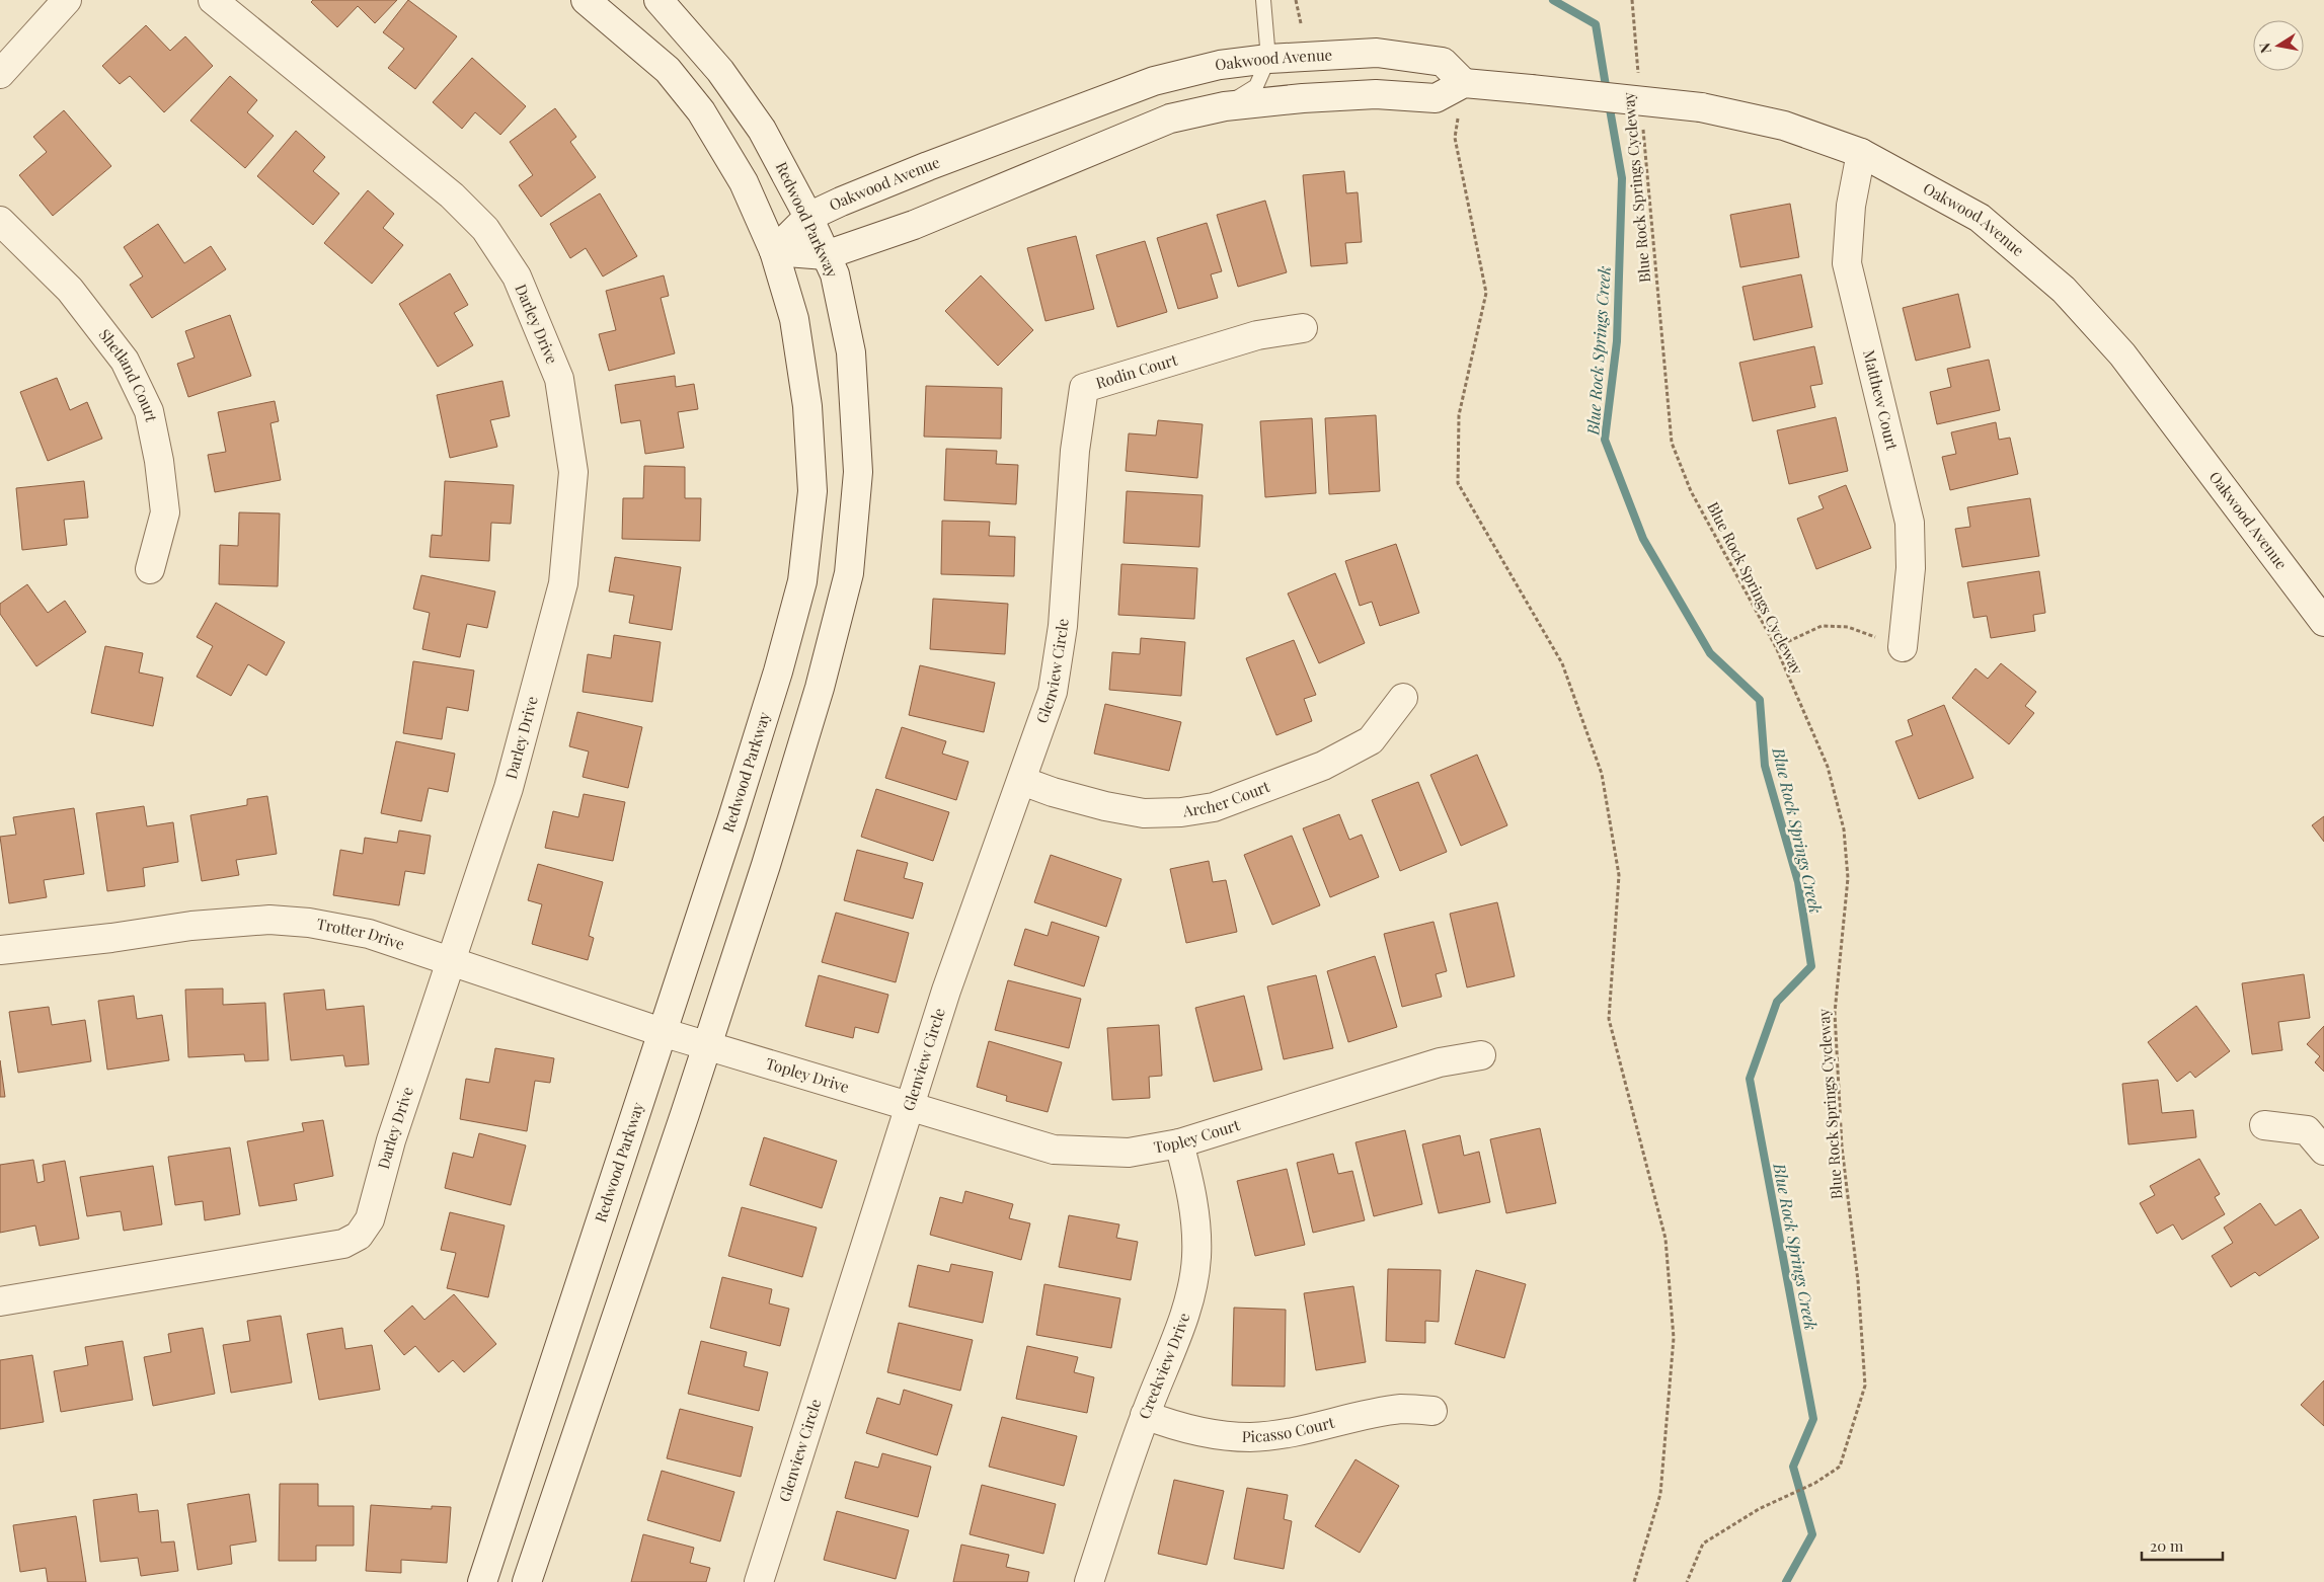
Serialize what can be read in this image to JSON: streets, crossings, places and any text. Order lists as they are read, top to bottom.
{
  "streets": {
    "street": [
      "Oakwood Avenue",
      "Redwood Parkway",
      "Darley Drive",
      "Rodin Court",
      "Shetland Court",
      "Matthew Court",
      "Glenview Circle",
      "Archer Court",
      "Trotter Drive",
      "Topley Drive",
      "Topley Court",
      "Creekview Drive",
      "Picasso Court"
    ],
    "path": ["Blue Rock Springs Cycleway"]
  },
  "crossings": [
    ["Oakwood Avenue", "Redwood Parkway"],
    ["Oakwood Avenue", "Matthew Court"],
    ["Redwood Parkway", "Trotter Drive"],
    ["Redwood Parkway", "Topley Drive"],
    ["Darley Drive", "Trotter Drive"],
    ["Rodin Court", "Glenview Circle"],
    ["Glenview Circle", "Archer Court"],
    ["Glenview Circle", "Topley Drive"],
    ["Glenview Circle", "Topley Court"],
    ["Trotter Drive", "Topley Drive"],
    ["Topley Drive", "Topley Court"],
    ["Topley Court", "Creekview Drive"],
    ["Creekview Drive", "Picasso Court"]
  ],
  "water": ["Blue Rock Springs Creek"],
  "scale_bar": "20 m",
  "north": "left"
}
